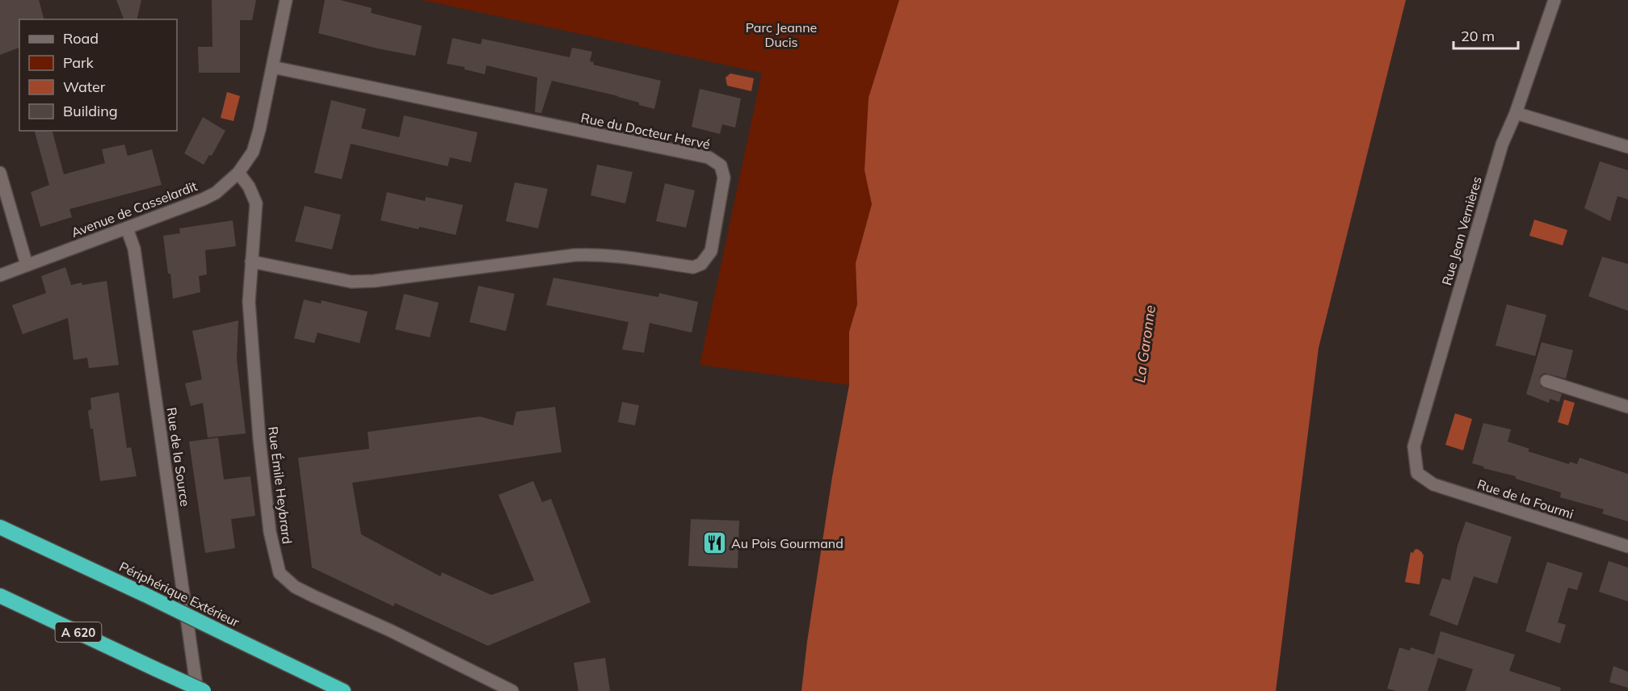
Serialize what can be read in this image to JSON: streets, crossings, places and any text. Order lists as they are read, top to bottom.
{
  "streets": {
    "highway": ["Périphérique Extérieur", "A 620"],
    "street": [
      "Rue du Docteur Hervé",
      "Avenue de Casselardit",
      "Rue Jean Vernières",
      "Rue de la Source",
      "Rue Émile Heybrard",
      "Rue de la Fourmi"
    ]
  },
  "crossings": [
    ["Rue du Docteur Hervé", "Avenue de Casselardit"],
    ["Rue du Docteur Hervé", "Rue Émile Heybrard"],
    ["Avenue de Casselardit", "Rue de la Source"],
    ["Avenue de Casselardit", "Rue Émile Heybrard"],
    ["Rue Jean Vernières", "Rue de la Fourmi"]
  ],
  "water": ["La Garonne"],
  "parks": ["Parc Jeanne Ducis"],
  "places": {
    "restaurant": ["Au Pois Gourmand"]
  },
  "legend": [
    "Road",
    "Park",
    "Water",
    "Building"
  ],
  "scale_bar": "20 m"
}
